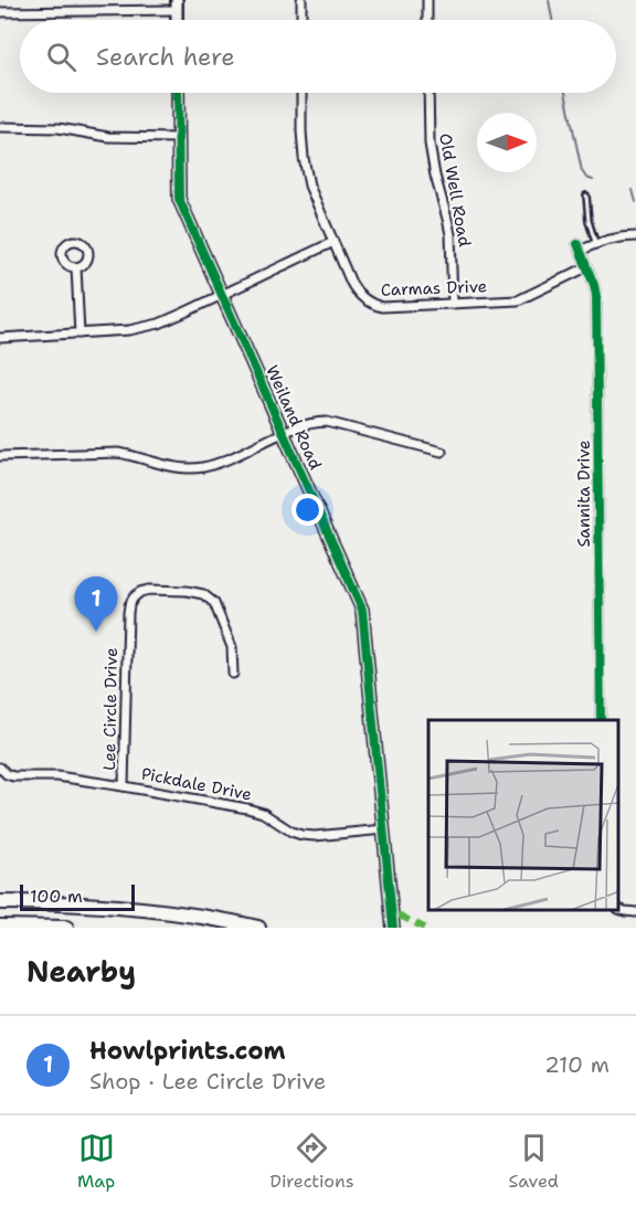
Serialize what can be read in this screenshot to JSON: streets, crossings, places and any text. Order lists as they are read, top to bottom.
{
  "streets": {
    "street": [
      "Old Well Road",
      "Carmas Drive",
      "Weiland Road",
      "Sannita Drive",
      "Lee Circle Drive",
      "Pickdale Drive"
    ]
  },
  "crossings": [
    ["Old Well Road", "Carmas Drive"],
    ["Carmas Drive", "Sannita Drive"],
    ["Weiland Road", "Pickdale Drive"],
    ["Lee Circle Drive", "Pickdale Drive"]
  ],
  "scale_bar": "100 m",
  "north": "right",
  "page": {
    "search": "Search here",
    "pins": "1",
    "scale": "100 m",
    "heading": "Nearby",
    "list": [
      {
        "mark": "1",
        "name": "Howlprints.com",
        "note": "Shop · Lee Circle Drive",
        "value": "210 m"
      }
    ],
    "nav": ["Map", "Directions", "Saved"]
  }
}
